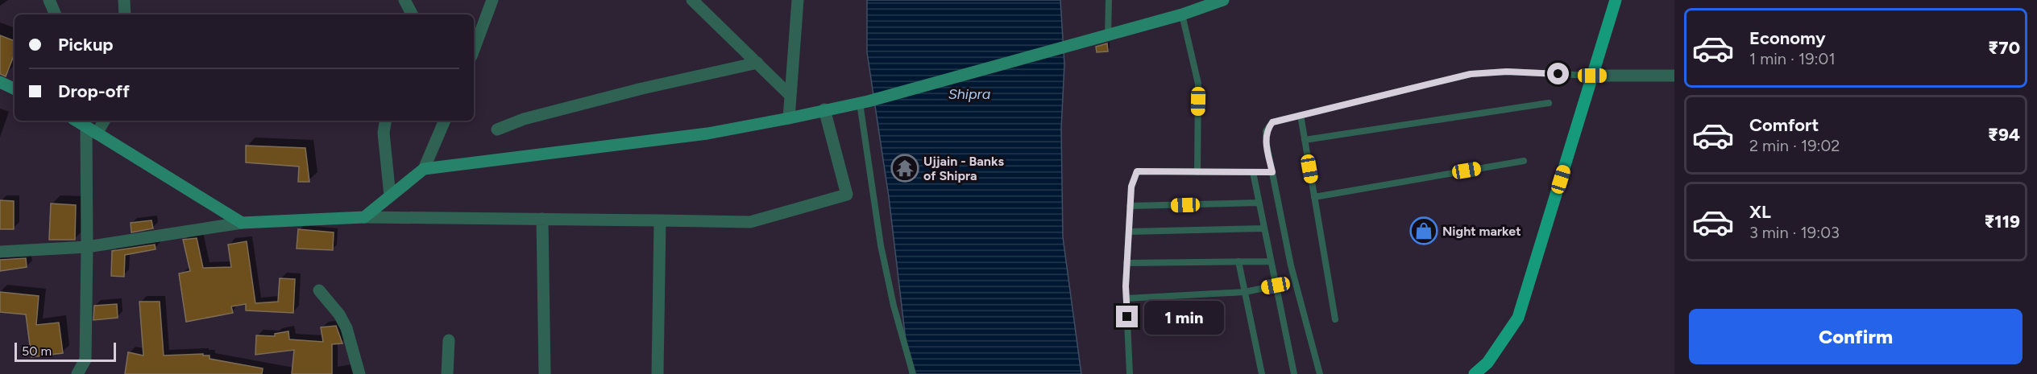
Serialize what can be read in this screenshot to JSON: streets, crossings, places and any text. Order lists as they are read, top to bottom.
{
  "water": ["Shipra"],
  "places": {
    "temple": ["Ujjain - Banks of Shipra"],
    "shop": ["Night market"]
  },
  "scale_bar": "50 m",
  "page": {
    "list": [
      {
        "name": "Economy",
        "note": "1 min · 19:01",
        "value": "₹70"
      },
      {
        "name": "Comfort",
        "note": "2 min · 19:02",
        "value": "₹94"
      },
      {
        "name": "XL",
        "note": "3 min · 19:03",
        "value": "₹119"
      }
    ],
    "banner": ["Pickup", "Drop-off"],
    "buttons": "Confirm",
    "bubble": "1 min",
    "scale": "50 m"
  }
}
